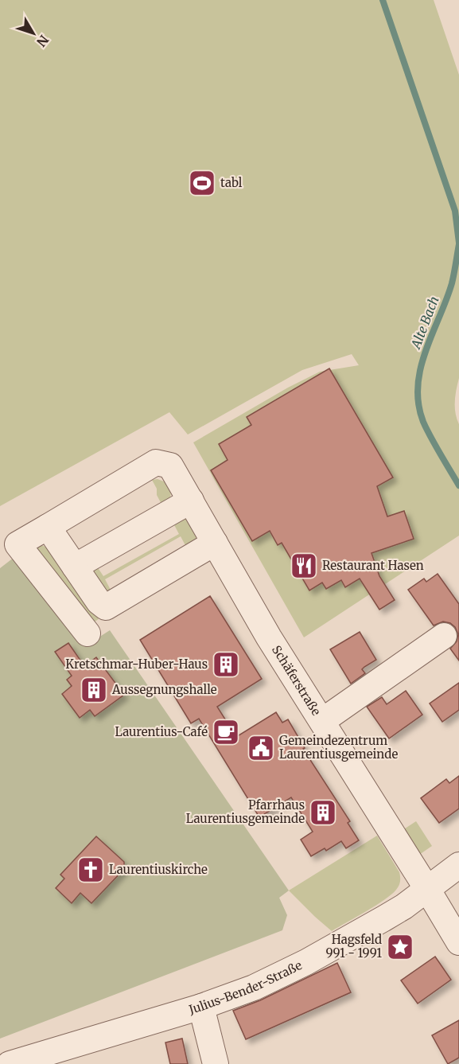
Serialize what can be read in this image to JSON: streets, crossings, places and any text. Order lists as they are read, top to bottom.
{
  "streets": {
    "street": ["Schäferstraße", "Julius-Bender-Straße"]
  },
  "crossings": [
    ["Schäferstraße", "Julius-Bender-Straße"]
  ],
  "water": ["Alte Bach"],
  "places": {
    "sports": ["tabl"],
    "restaurant": ["Restaurant Hasen"],
    "building": ["Kretschmar-Huber-Haus", "Aussegnungshalle", "Pfarrhaus Laurentiusgemeinde"],
    "cafe": ["Laurentius-Café"],
    "public building": ["Gemeindezentrum Laurentiusgemeinde"],
    "church": ["Laurentiuskirche"],
    "place": ["Hagsfeld 991 - 1991"]
  },
  "north": "bottom right"
}
